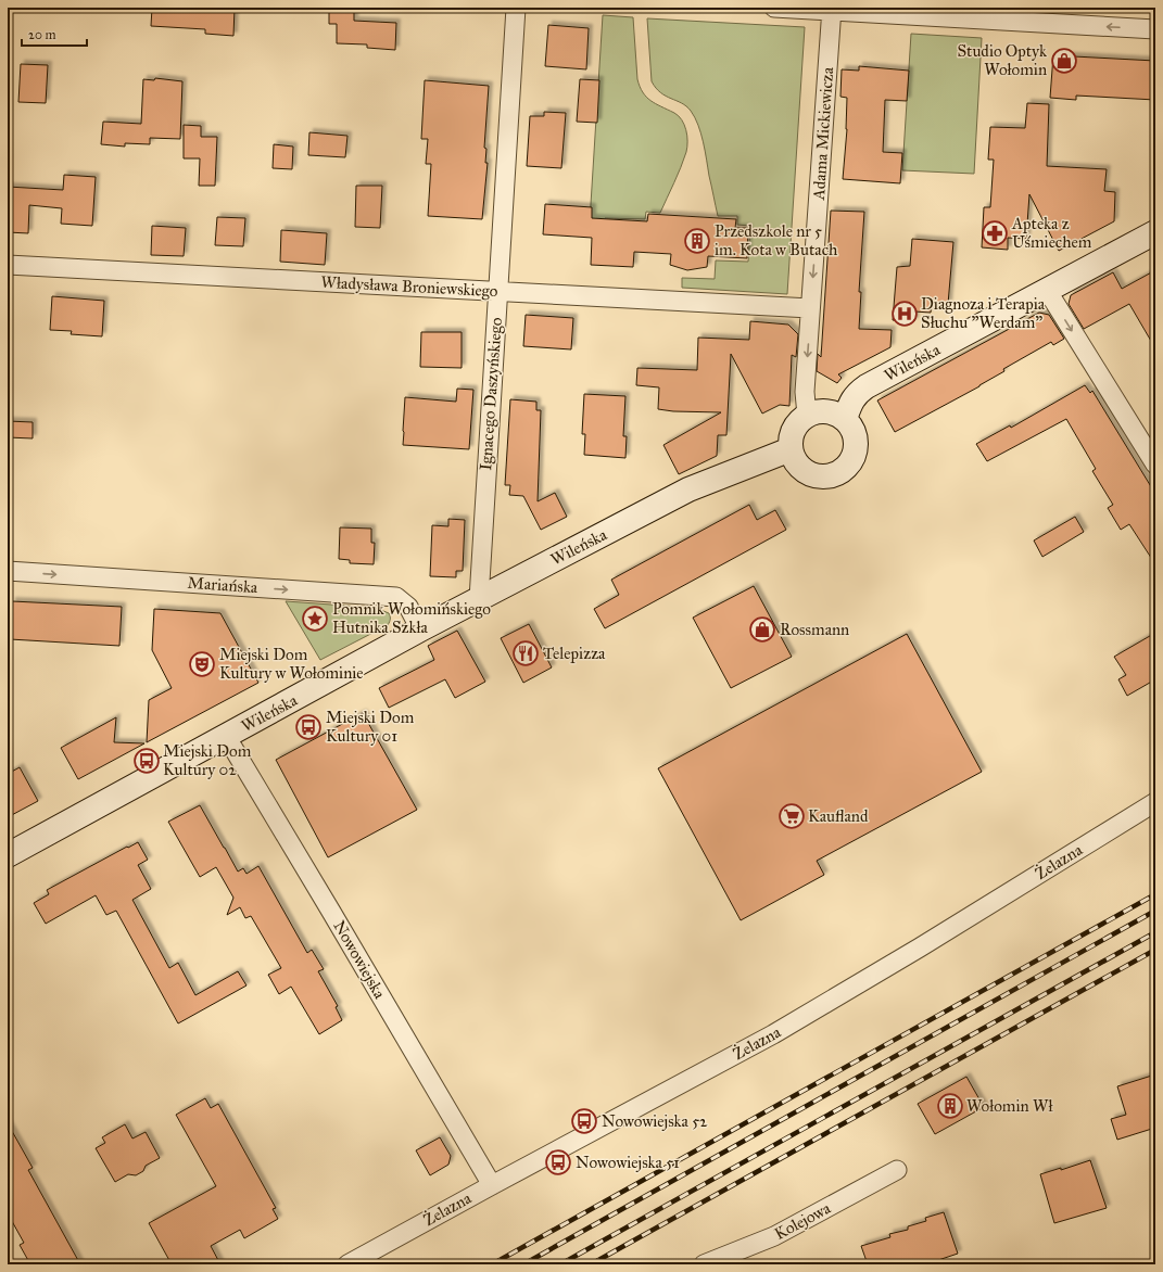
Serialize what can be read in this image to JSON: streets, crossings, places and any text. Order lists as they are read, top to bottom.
{
  "streets": {
    "street": [
      "Adama Mickiewicza",
      "Władysława Broniewskiego",
      "Wileńska",
      "Ignacego Daszyńskiego",
      "Mariańska",
      "Żelazna",
      "Nowowiejska",
      "Kolejowa"
    ]
  },
  "crossings": [
    ["Adama Mickiewicza", "Władysława Broniewskiego"],
    ["Adama Mickiewicza", "Wileńska"],
    ["Władysława Broniewskiego", "Ignacego Daszyńskiego"],
    ["Wileńska", "Ignacego Daszyńskiego"],
    ["Wileńska", "Mariańska"],
    ["Wileńska", "Nowowiejska"],
    ["Żelazna", "Nowowiejska"]
  ],
  "one_way": ["Adama Mickiewicza", "Mariańska"],
  "places": {
    "shop": ["Studio Optyk Wołomin", "Rossmann"],
    "pharmacy": ["Apteka z Uśmiechem"],
    "building": ["Przedszkole nr 5 im. Kota w Butach", "Wołomin Wł"],
    "hospital": ["Diagnoza i Terapia Słuchu \"Werdam\""],
    "place": ["Pomnik Wołomińskiego Hutnika Szkła"],
    "restaurant": ["Telepizza"],
    "theatre": ["Miejski Dom Kultury w Wołominie"],
    "bus stop": [
      "Miejski Dom Kultury 01",
      "Miejski Dom Kultury 02",
      "Nowowiejska 52",
      "Nowowiejska 51"
    ],
    "supermarket": ["Kaufland"]
  },
  "scale_bar": "20 m"
}
